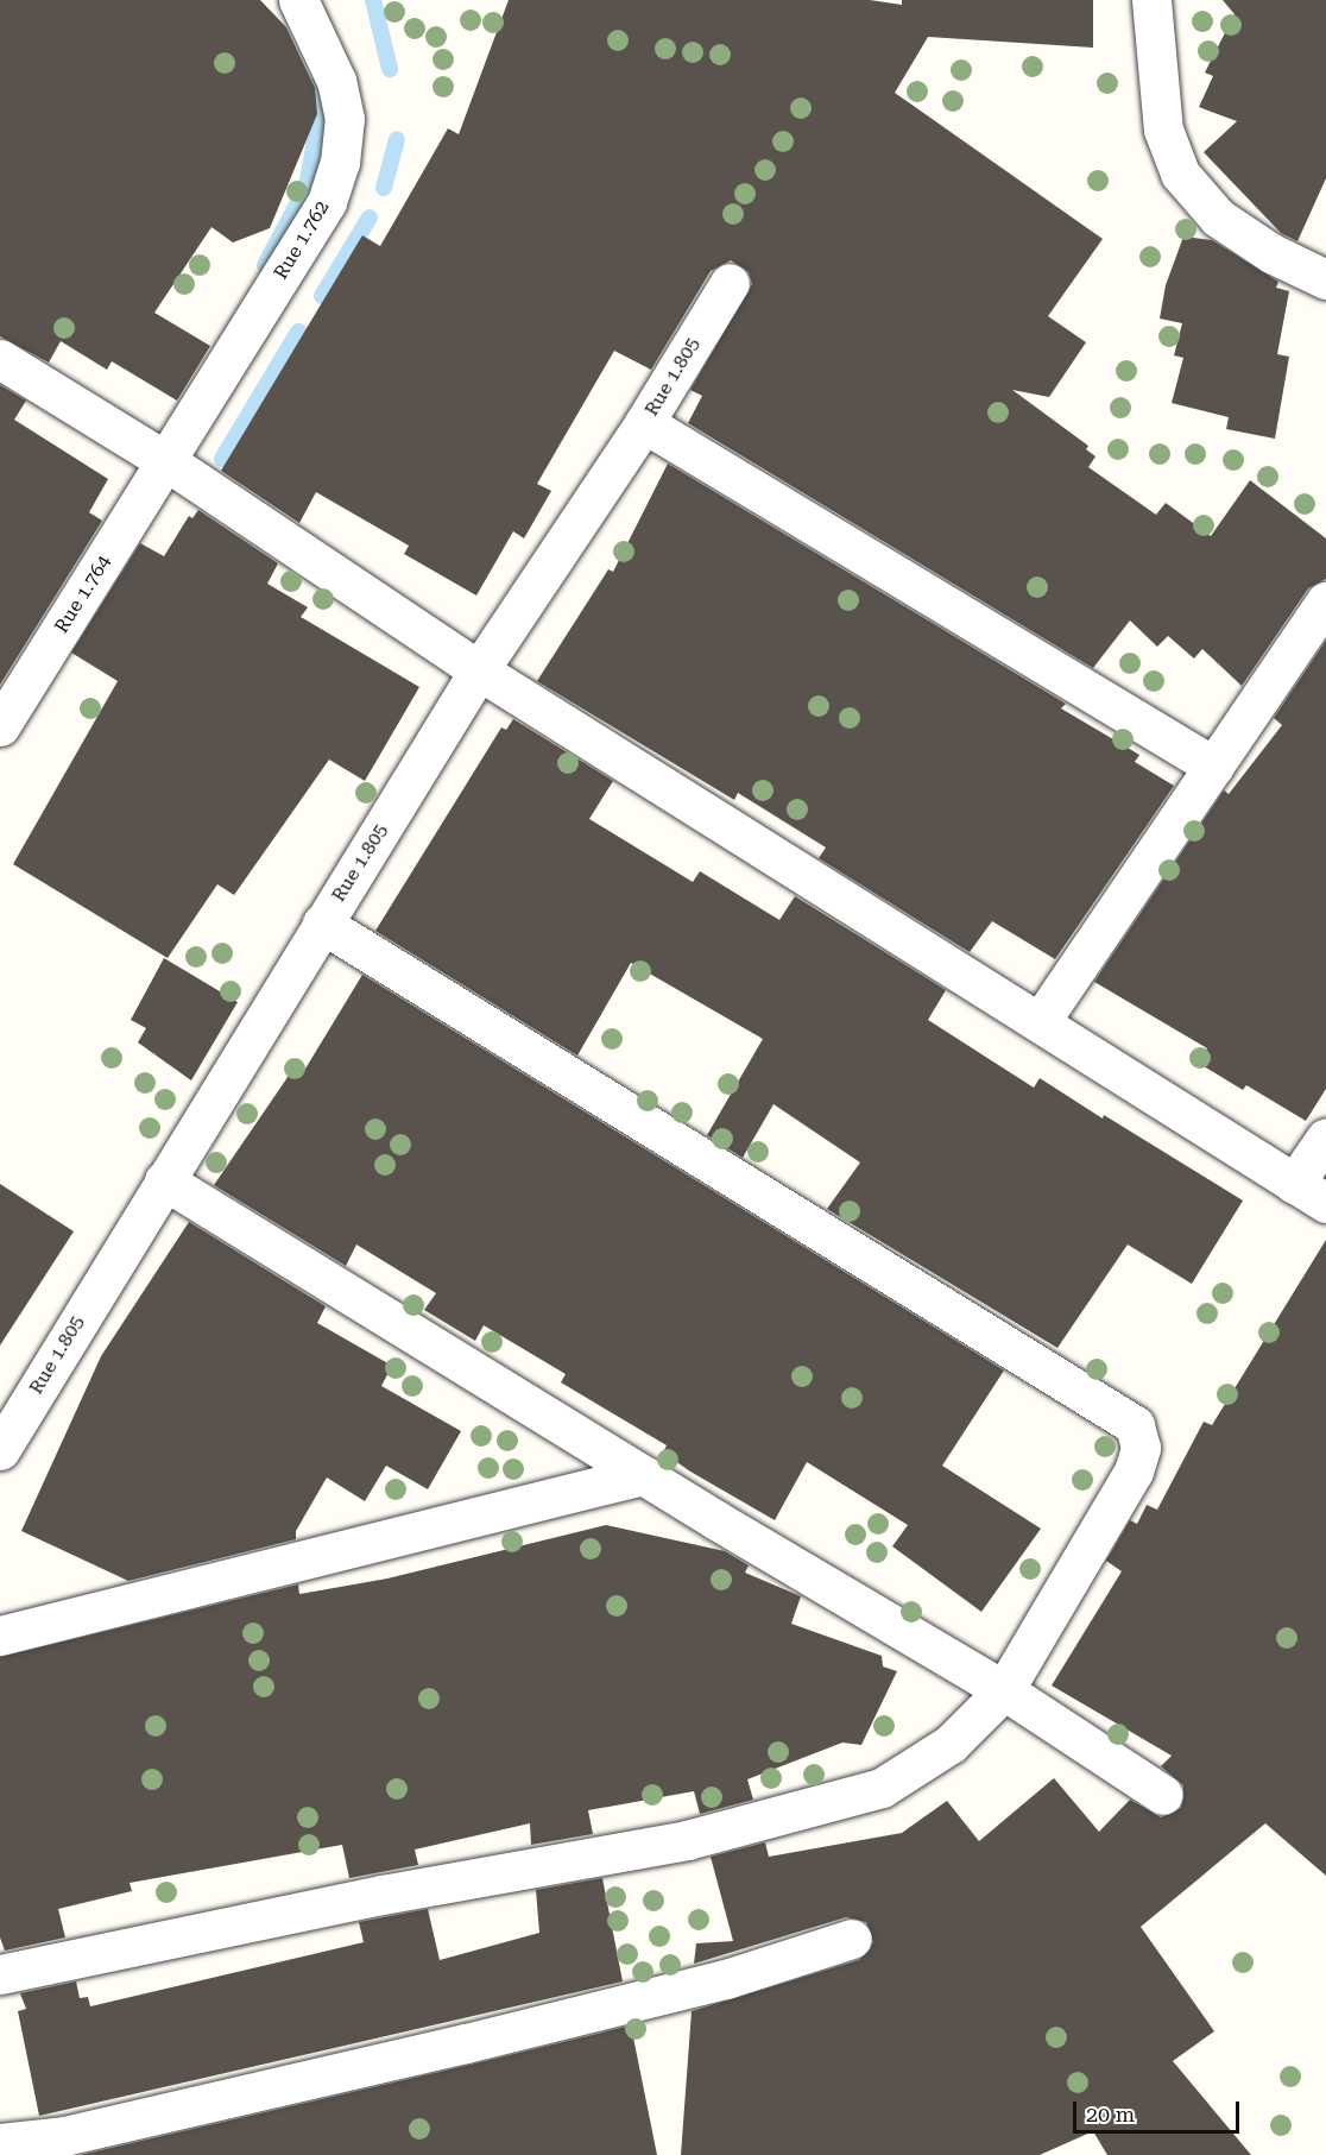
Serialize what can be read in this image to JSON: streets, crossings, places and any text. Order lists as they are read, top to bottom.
{
  "streets": {
    "street": ["Rue 1.762", "Rue 1.805", "Rue 1.764"]
  },
  "crossings": [
    ["Rue 1.762", "Rue 1.764"]
  ],
  "scale_bar": "20 m"
}
